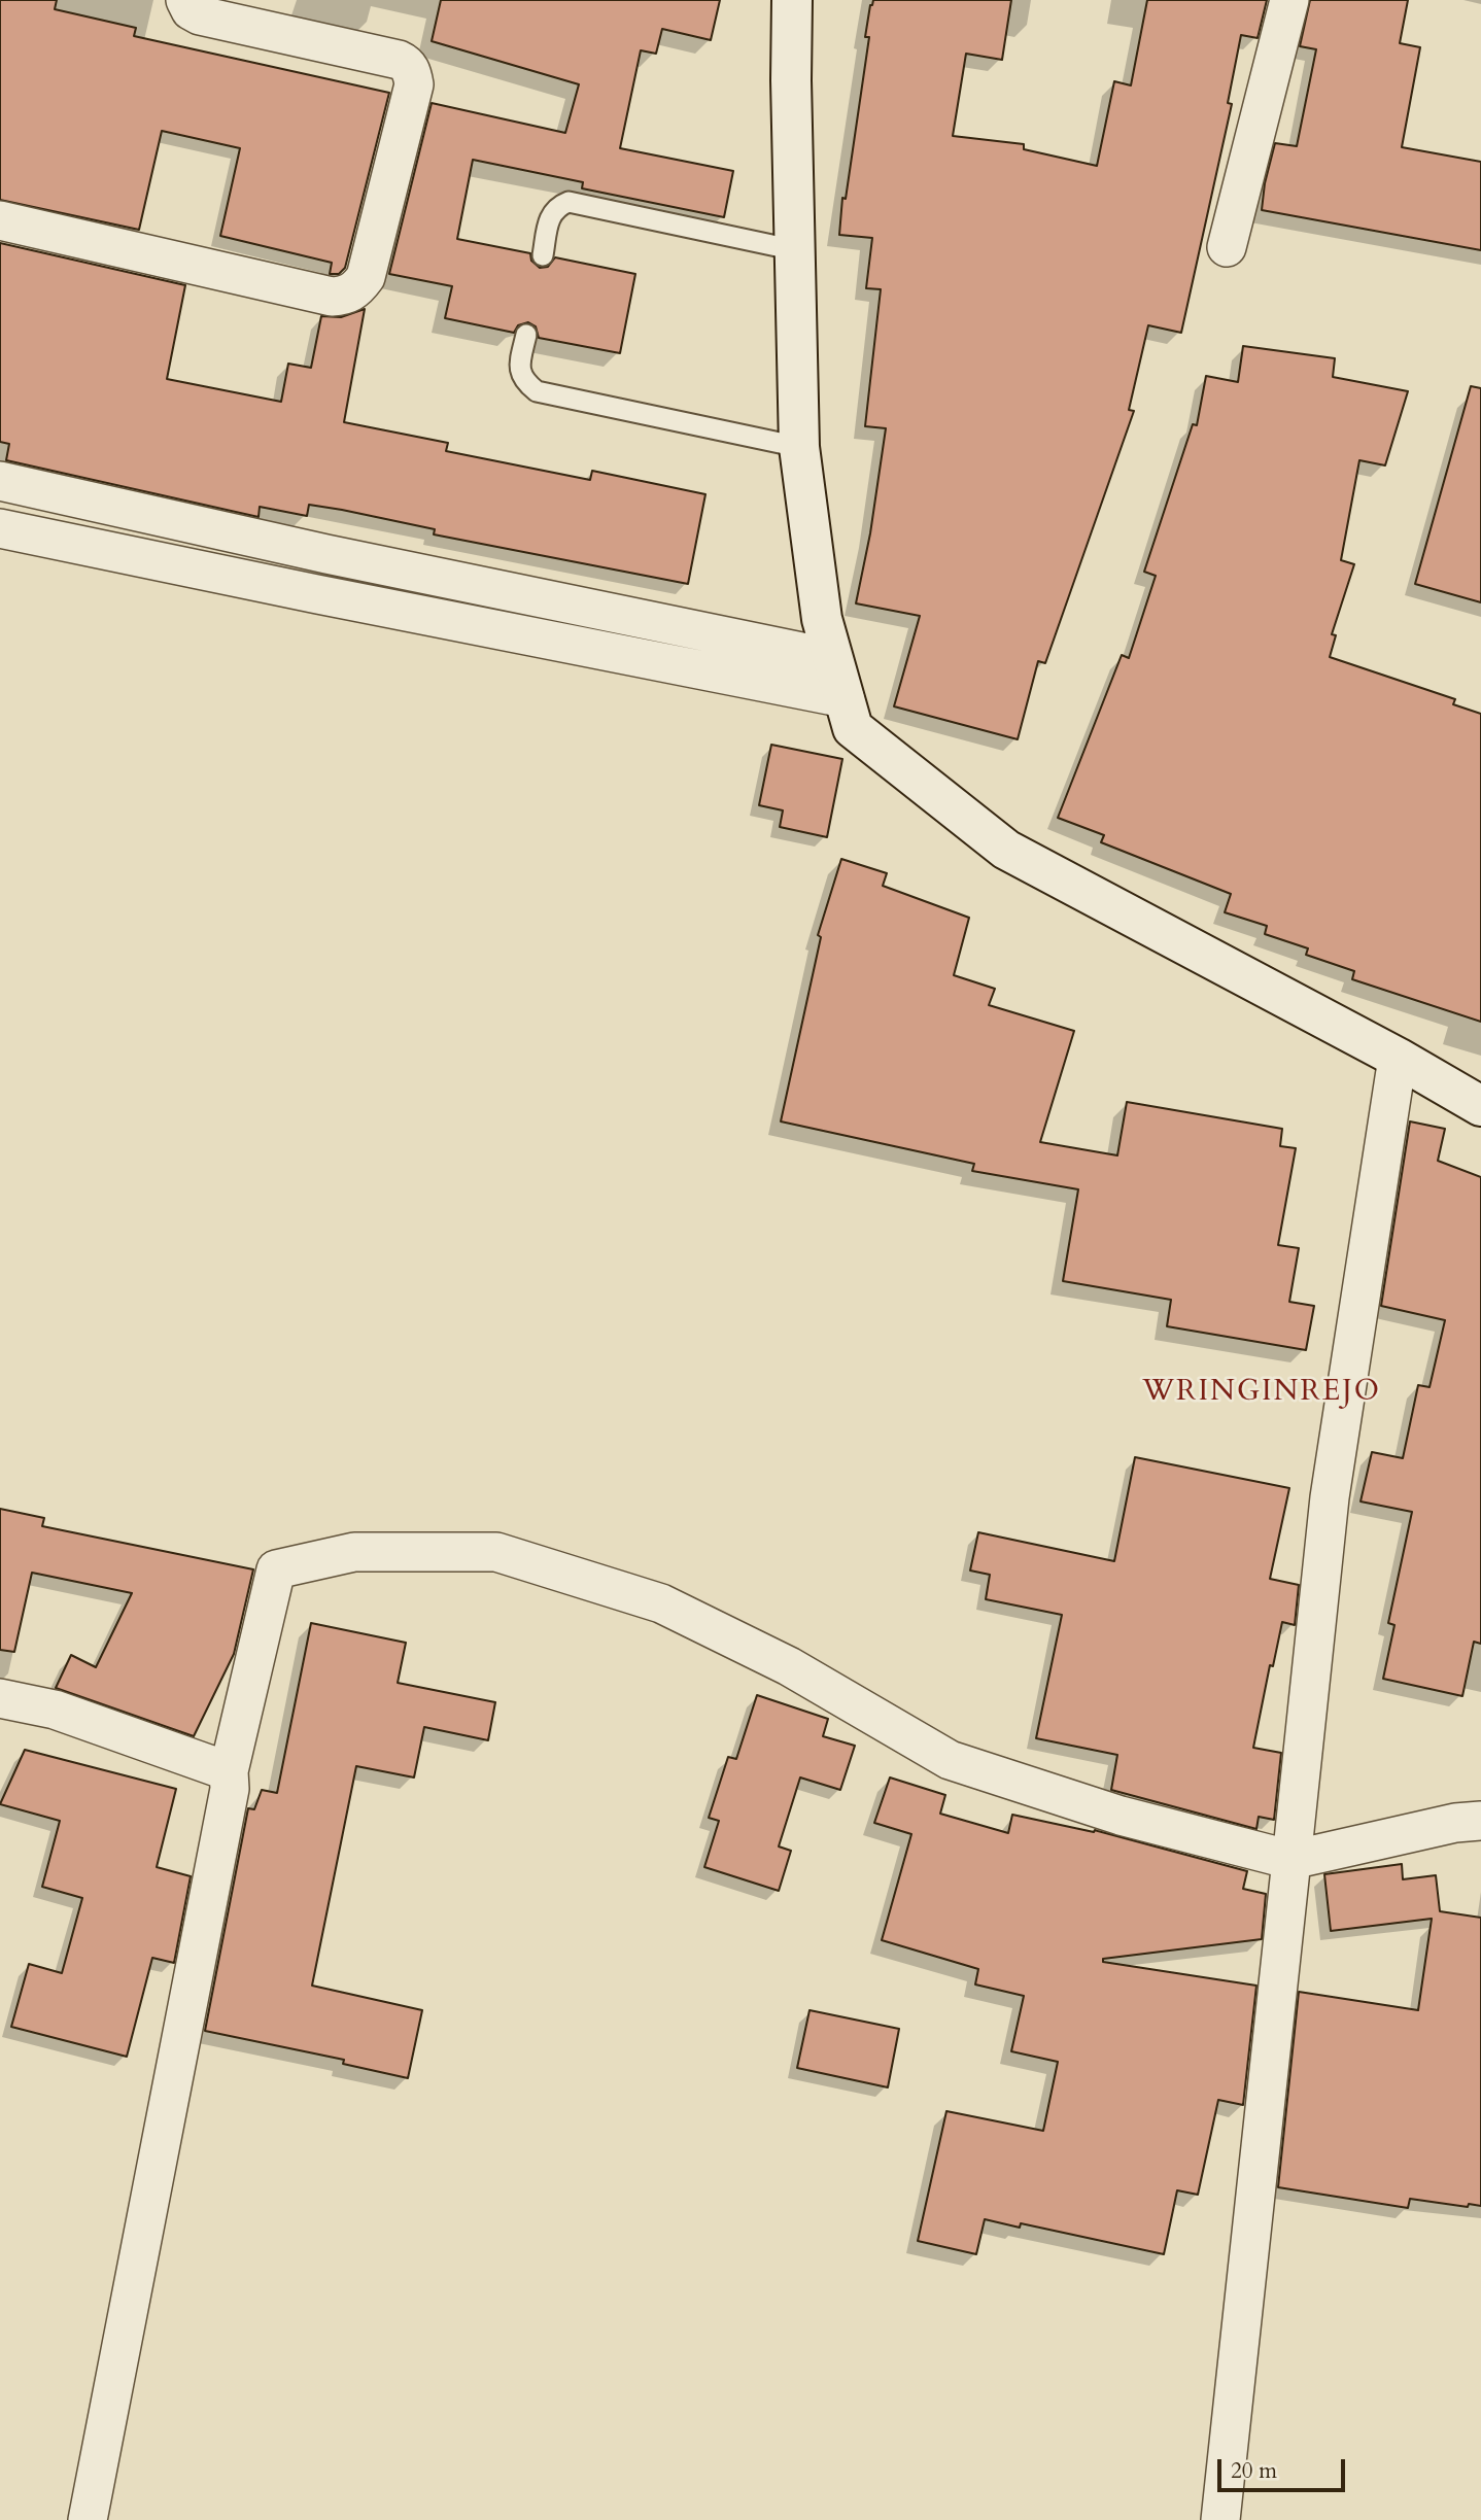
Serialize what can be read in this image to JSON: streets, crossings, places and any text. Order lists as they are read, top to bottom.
{
  "districts": ["WRINGINREJO"],
  "scale_bar": "20 m"
}
